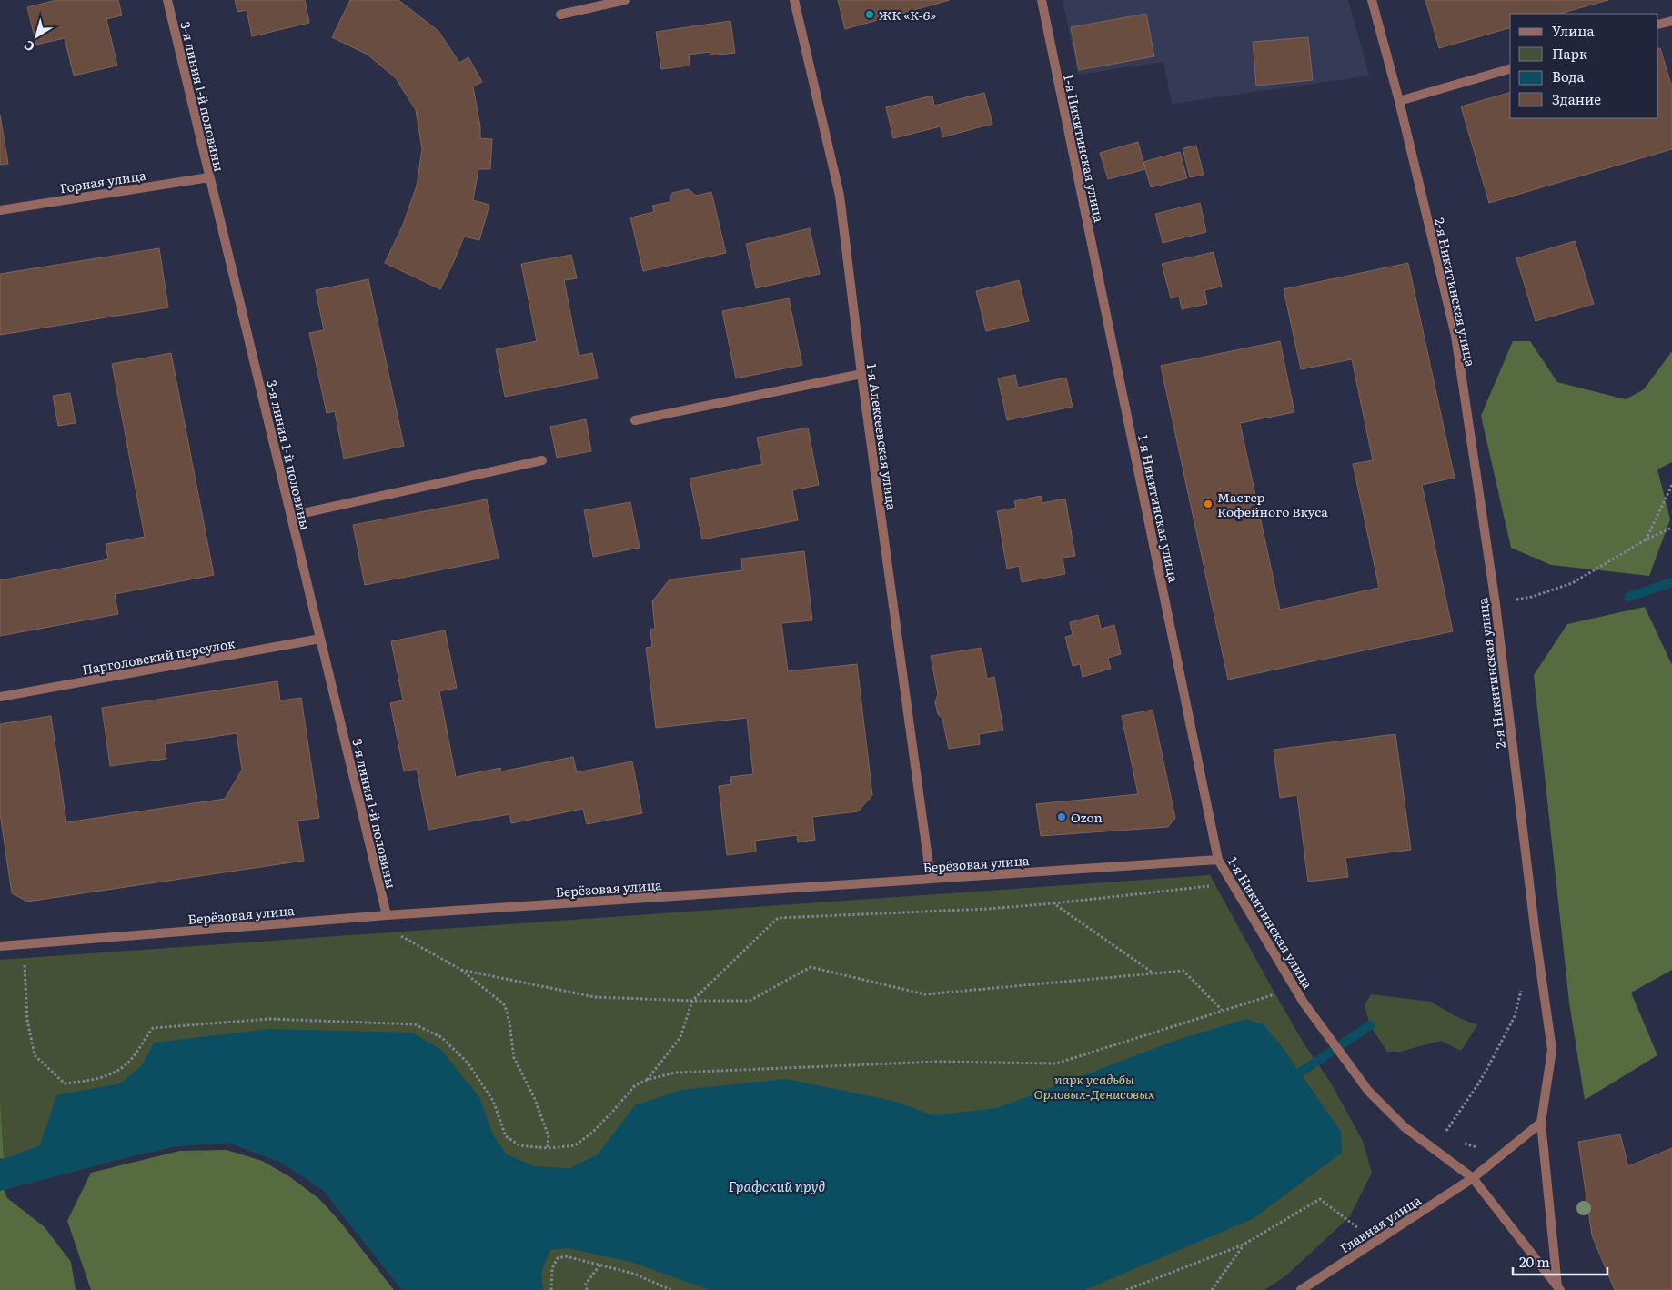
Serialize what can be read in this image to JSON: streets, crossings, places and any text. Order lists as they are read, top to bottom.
{
  "streets": {
    "street": [
      "3-я линия 1-й половины",
      "1-я Никитинская улица",
      "Горная улица",
      "2-я Никитинская улица",
      "1-я Алексеевская улица",
      "Парголовский переулок",
      "Берёзовая улица",
      "Главная улица"
    ]
  },
  "crossings": [
    ["3-я линия 1-й половины", "Горная улица"],
    ["3-я линия 1-й половины", "Парголовский переулок"],
    ["3-я линия 1-й половины", "Берёзовая улица"],
    ["1-я Никитинская улица", "Берёзовая улица"],
    ["1-я Алексеевская улица", "Берёзовая улица"]
  ],
  "water": ["Графский пруд"],
  "parks": ["парк усадьбы Орловых-Денисовых"],
  "places": ["ЖК «К-6»", "Мастер Кофейного Вкуса", "Ozon"],
  "legend": [
    "Улица",
    "Парк",
    "Вода",
    "Здание"
  ],
  "scale_bar": "20 m",
  "north": "bottom left"
}
